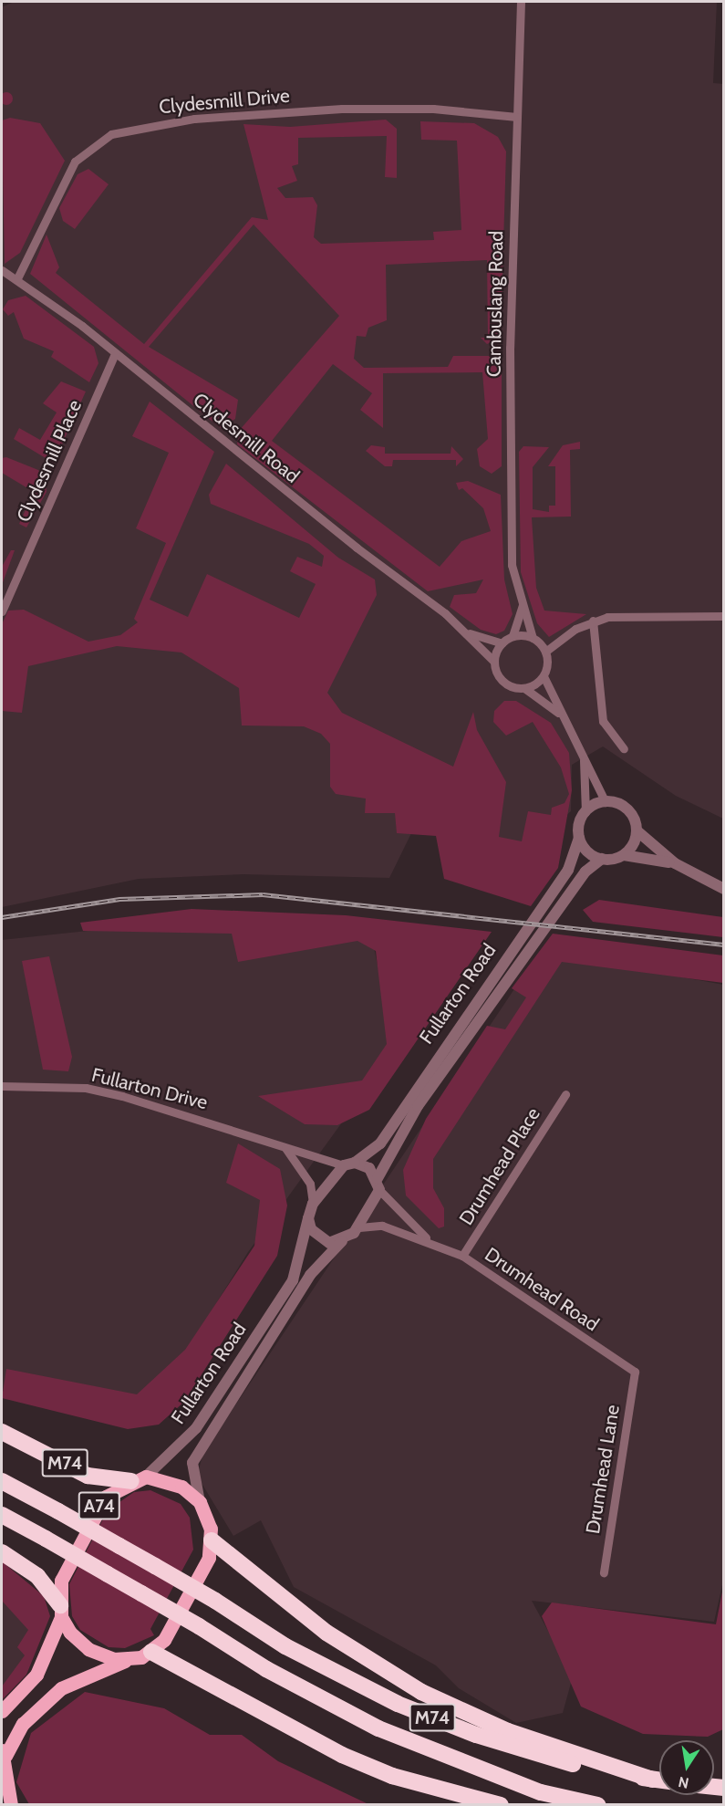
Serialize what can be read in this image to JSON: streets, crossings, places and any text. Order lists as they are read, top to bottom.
{
  "streets": {
    "highway": ["M74"],
    "main road": ["Fullarton Road", "A74"],
    "street": [
      "Clydesmill Drive",
      "Cambuslang Road",
      "Clydesmill Road",
      "Clydesmill Place",
      "Fullarton Drive",
      "Drumhead Place",
      "Drumhead Road",
      "Drumhead Lane"
    ]
  },
  "crossings": [
    ["Clydesmill Drive", "Cambuslang Road"],
    ["Clydesmill Drive", "Clydesmill Road"],
    ["Cambuslang Road", "Clydesmill Road"],
    ["Clydesmill Road", "Clydesmill Place"],
    ["Fullarton Road", "Fullarton Drive"],
    ["Fullarton Road", "M74"],
    ["Fullarton Road", "A74"],
    ["Drumhead Place", "Drumhead Road"],
    ["Drumhead Road", "Drumhead Lane"],
    ["M74", "A74"]
  ],
  "north": "bottom"
}
